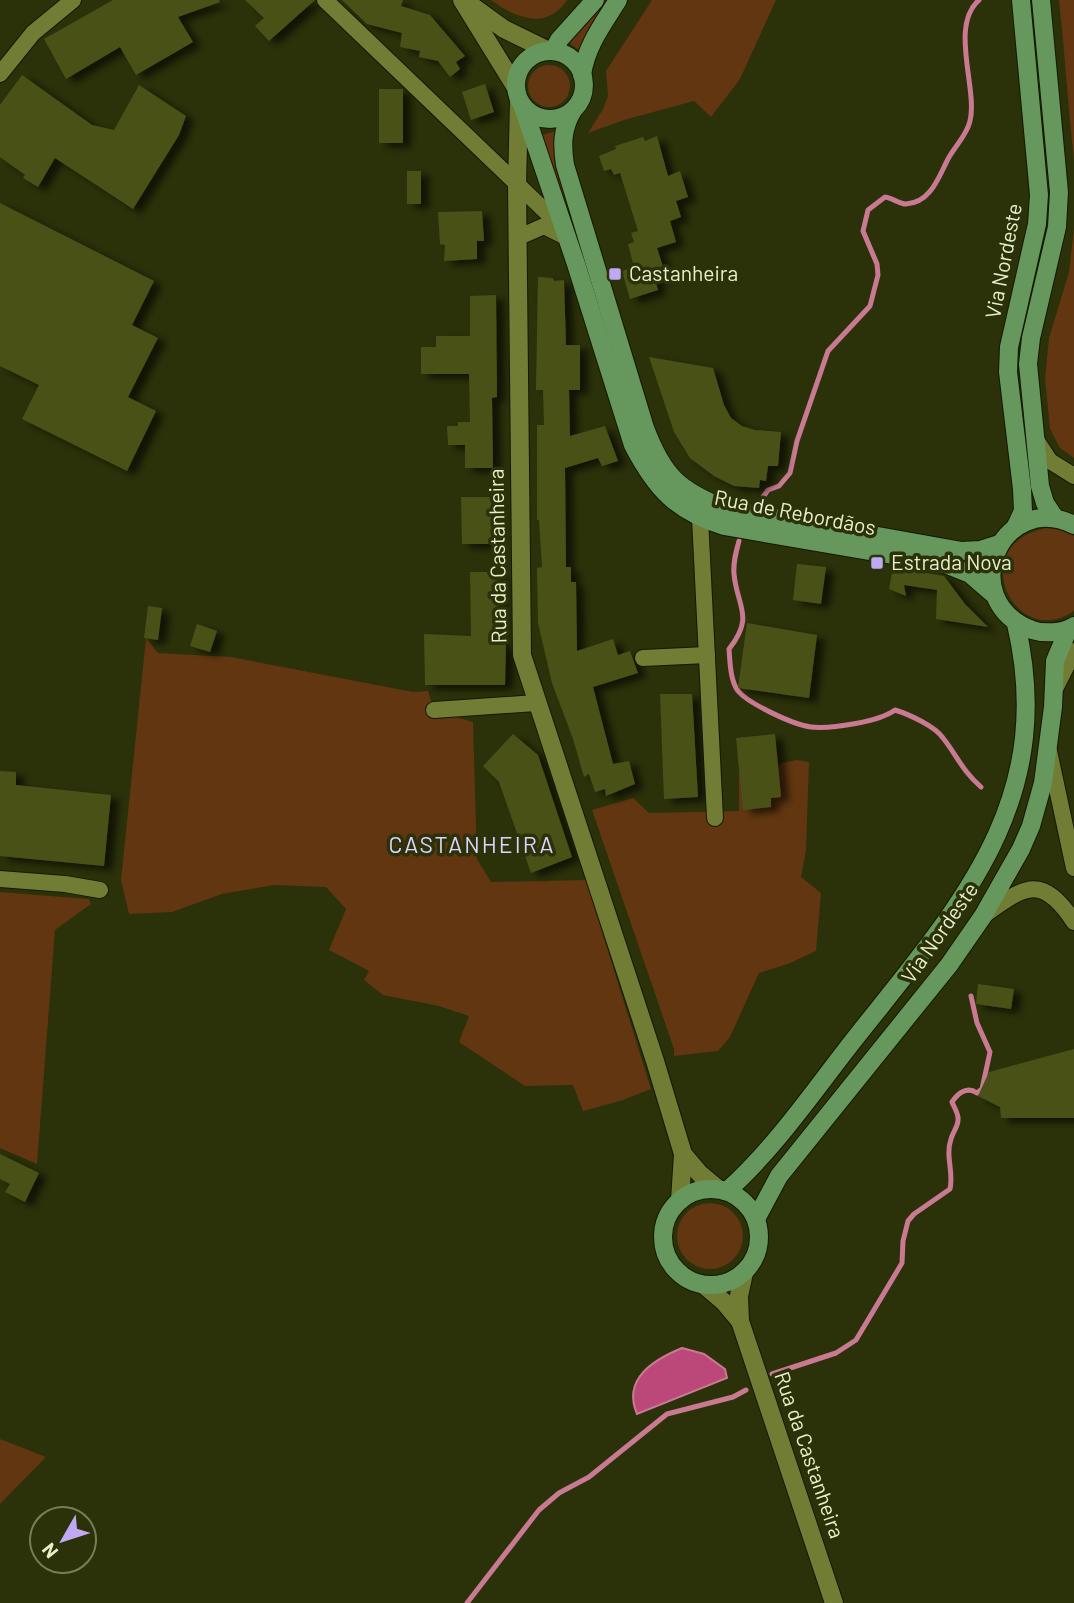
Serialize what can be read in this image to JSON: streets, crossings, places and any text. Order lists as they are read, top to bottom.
{
  "streets": {
    "main road": ["Via Nordeste", "Rua de Rebordãos"],
    "street": ["Rua da Castanheira"]
  },
  "crossings": [
    ["Via Nordeste", "Rua de Rebordãos"],
    ["Via Nordeste", "Rua da Castanheira"],
    ["Rua de Rebordãos", "Rua da Castanheira"]
  ],
  "districts": ["CASTANHEIRA"],
  "places": {
    "transit": ["Castanheira", "Estrada Nova"]
  },
  "north": "bottom left"
}
